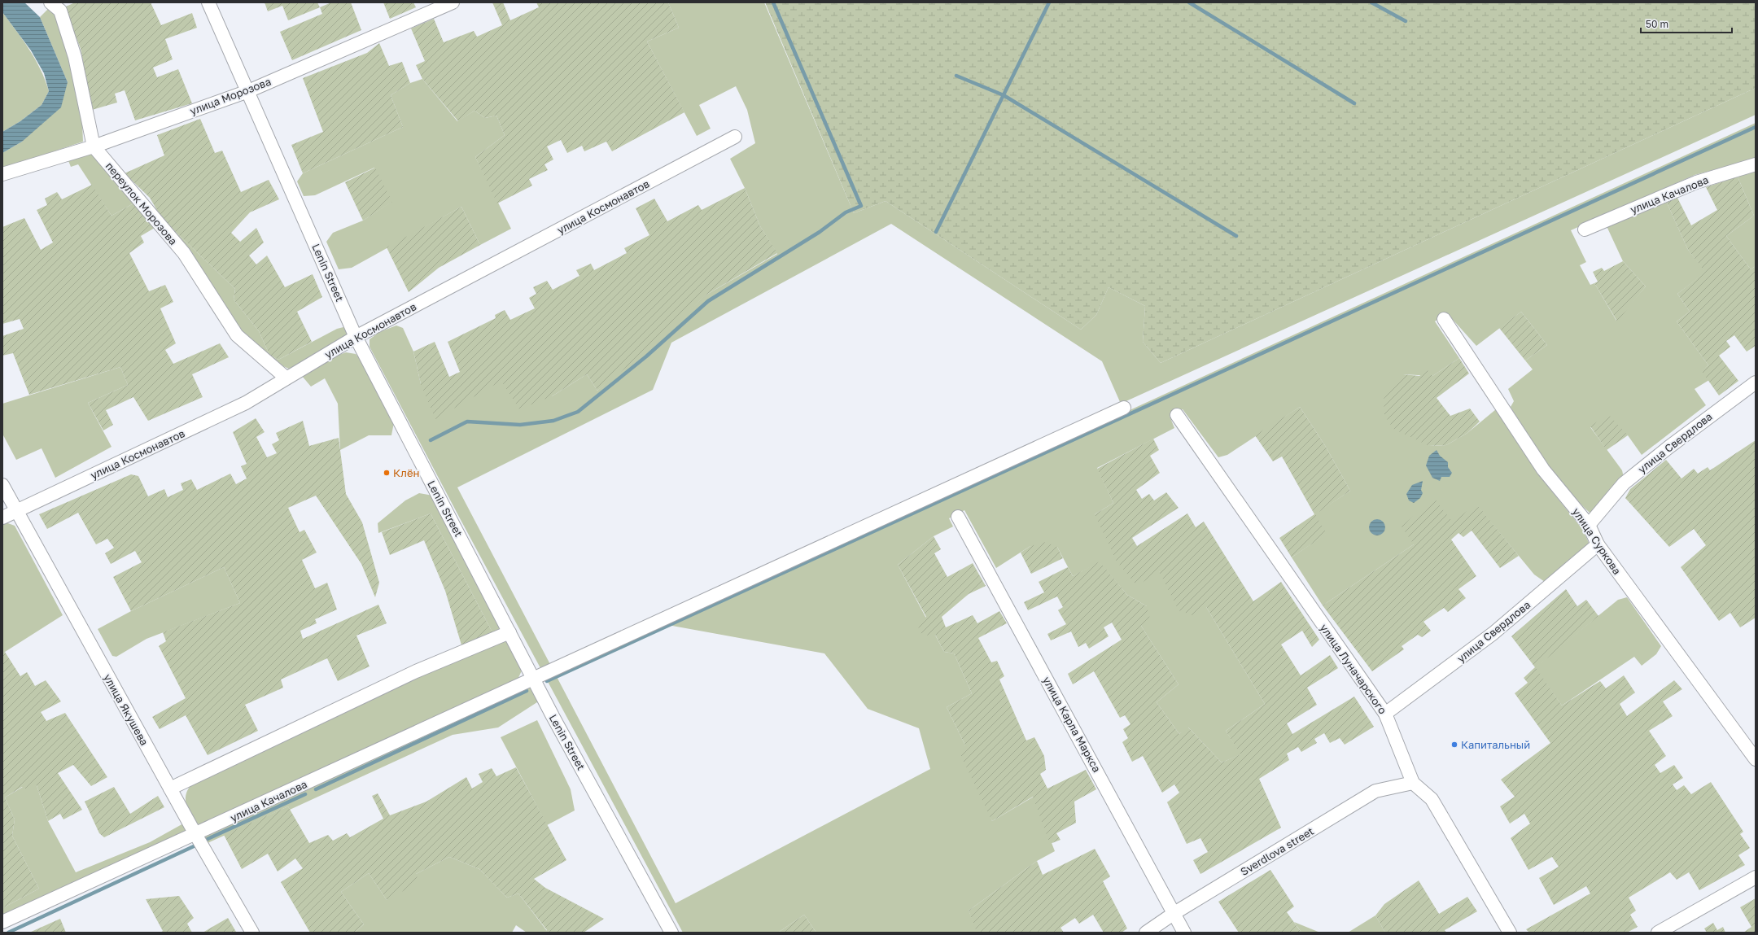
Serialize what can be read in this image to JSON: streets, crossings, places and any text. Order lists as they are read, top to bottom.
{
  "streets": {
    "street": [
      "улица Морозова",
      "улица Качалова",
      "переулок Морозова",
      "улица Космонавтов",
      "Lenin Street",
      "улица Свердлова",
      "улица Суркова",
      "улица Луначарского",
      "улица Якушева",
      "улица Карла Маркса",
      "Sverdlova street"
    ]
  },
  "crossings": [
    ["улица Морозова", "переулок Морозова"],
    ["улица Морозова", "Lenin Street"],
    ["улица Качалова", "Lenin Street"],
    ["улица Качалова", "улица Якушева"],
    ["переулок Морозова", "улица Космонавтов"],
    ["улица Космонавтов", "Lenin Street"],
    ["улица Космонавтов", "улица Якушева"],
    ["улица Свердлова", "улица Суркова"],
    ["улица Свердлова", "улица Луначарского"],
    ["улица Луначарского", "Sverdlova street"],
    ["улица Карла Маркса", "Sverdlova street"]
  ],
  "places": ["Клён", "Капитальный"],
  "scale_bar": "50 m"
}
